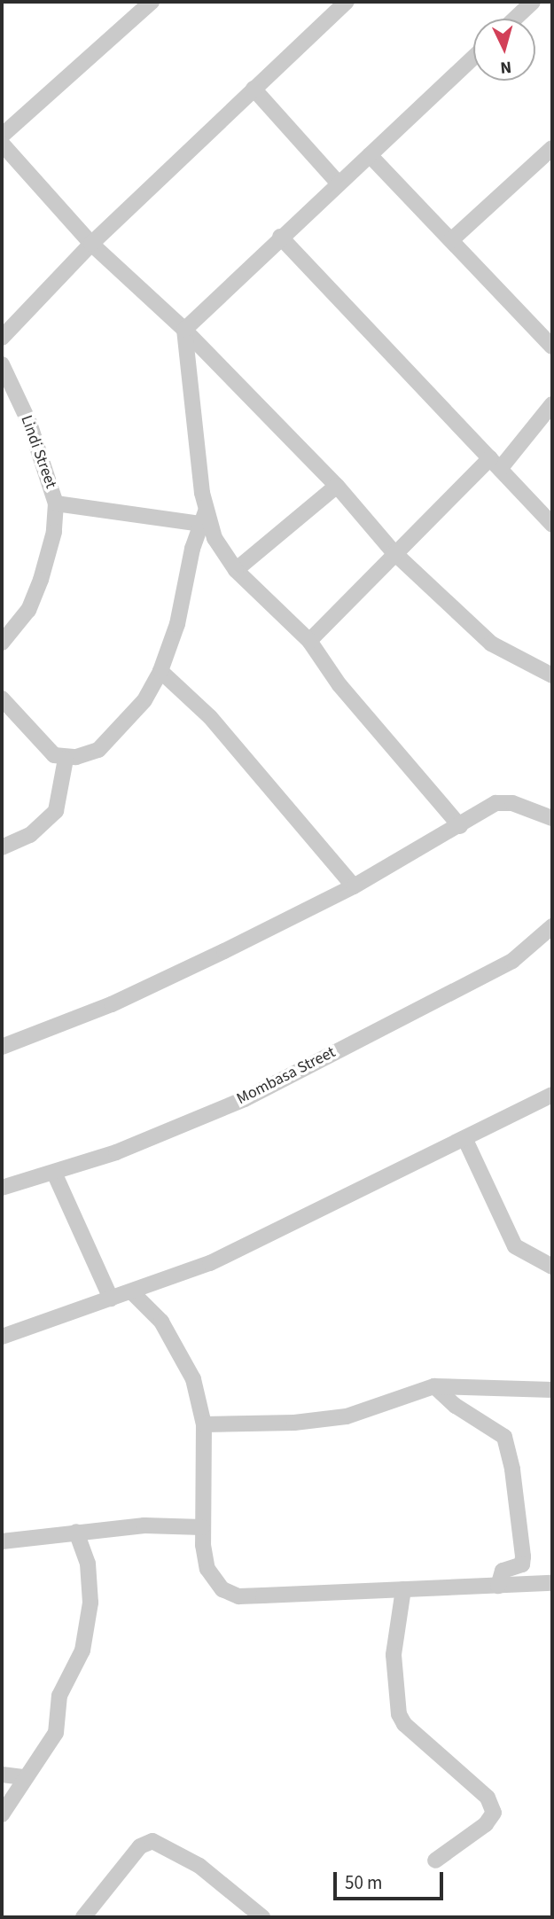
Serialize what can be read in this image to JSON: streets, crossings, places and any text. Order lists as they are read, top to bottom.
{
  "streets": {
    "street": ["Lindi Street", "Mombasa Street"]
  },
  "scale_bar": "50 m",
  "north": "bottom"
}
